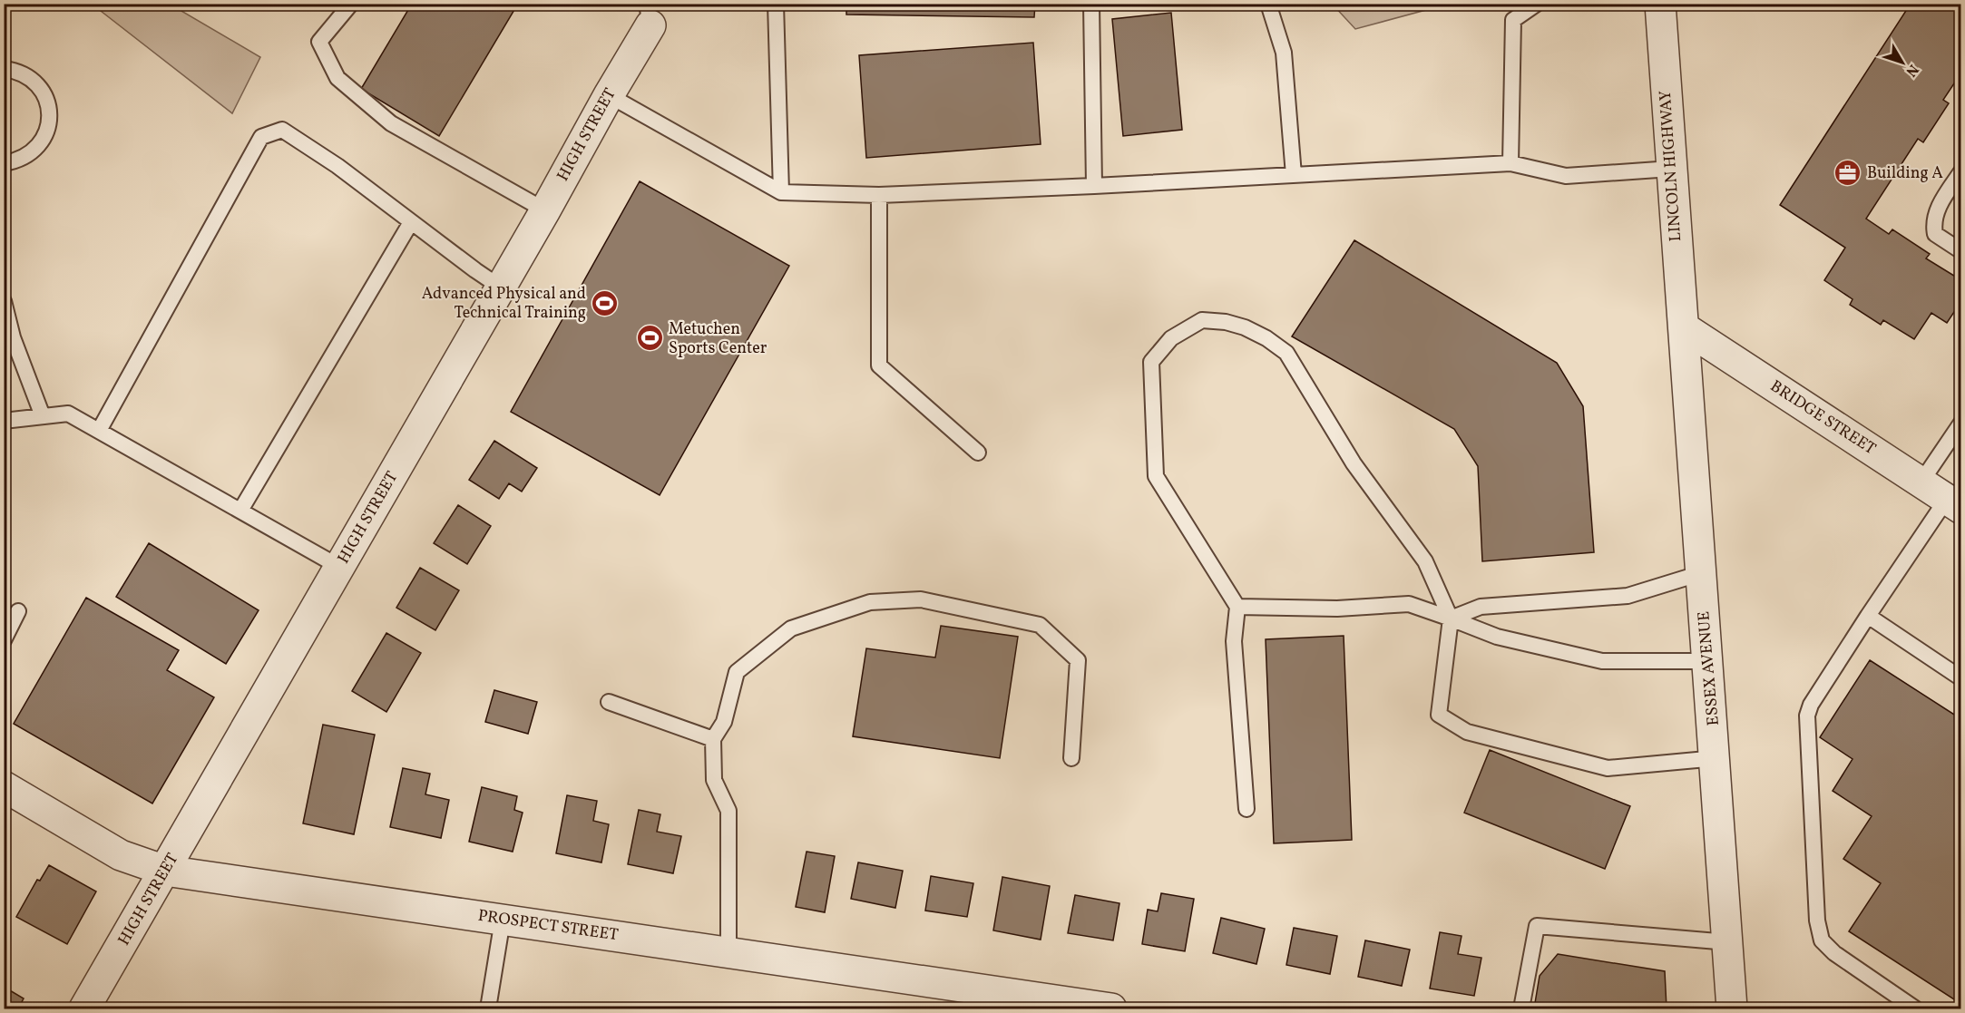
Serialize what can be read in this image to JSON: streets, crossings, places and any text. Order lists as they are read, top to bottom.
{
  "streets": {
    "street": [
      "HIGH STREET",
      "LINCOLN HIGHWAY",
      "BRIDGE STREET",
      "ESSEX AVENUE",
      "PROSPECT STREET"
    ]
  },
  "crossings": [
    ["HIGH STREET", "PROSPECT STREET"],
    ["LINCOLN HIGHWAY", "BRIDGE STREET"],
    ["LINCOLN HIGHWAY", "ESSEX AVENUE"],
    ["BRIDGE STREET", "ESSEX AVENUE"]
  ],
  "places": {
    "office": ["Building A"],
    "sports": ["Advanced Physical and Technical Training", "Metuchen Sports Center"]
  },
  "north": "bottom right"
}
